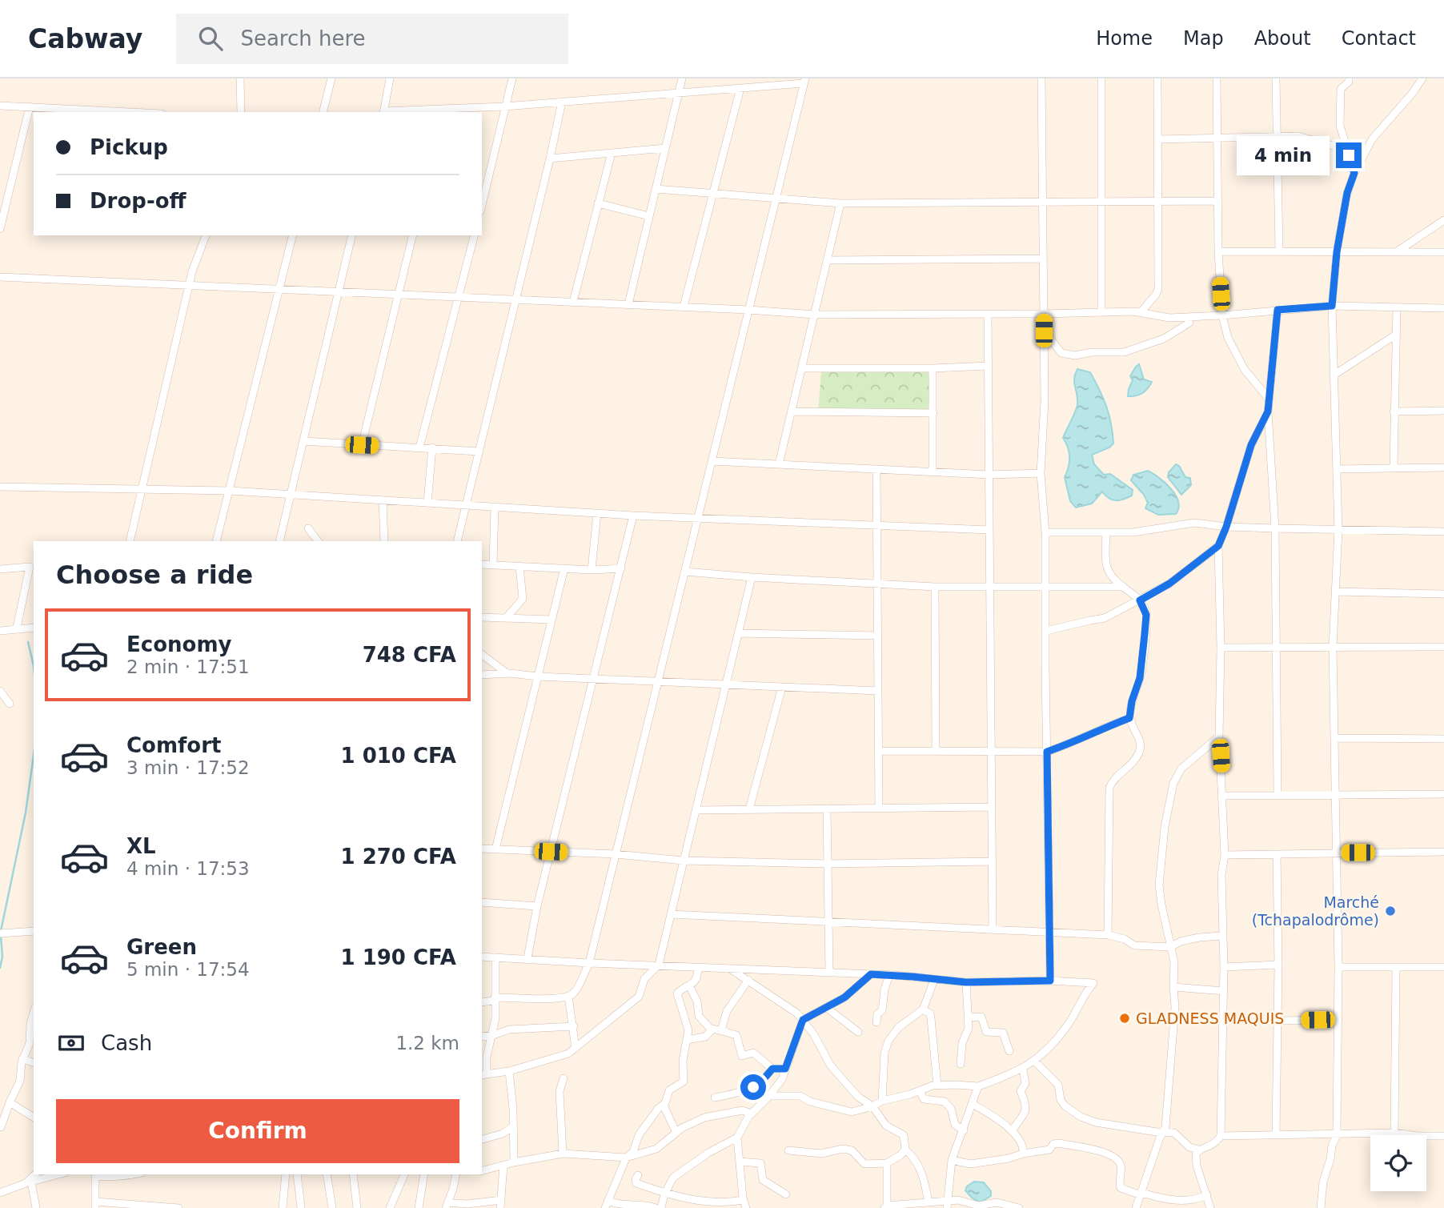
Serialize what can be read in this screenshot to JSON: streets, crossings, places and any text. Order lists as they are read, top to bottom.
{
  "places": ["Marché (Tchapalodrôme)", "GLADNESS MAQUIS"],
  "page": {
    "header": "Cabway",
    "search": "Search here",
    "nav": [
      "Home",
      "Map",
      "About",
      "Contact"
    ],
    "banner": ["Pickup", "Drop-off"],
    "bubble": "4 min",
    "heading": "Choose a ride",
    "list": [
      {
        "name": "Economy",
        "note": "2 min · 17:51",
        "value": "748 CFA"
      },
      {
        "name": "Comfort",
        "note": "3 min · 17:52",
        "value": "1 010 CFA"
      },
      {
        "name": "XL",
        "note": "4 min · 17:53",
        "value": "1 270 CFA"
      },
      {
        "name": "Green",
        "note": "5 min · 17:54",
        "value": "1 190 CFA"
      }
    ],
    "pay": ["Cash", "1.2 km"],
    "buttons": "Confirm"
  }
}
